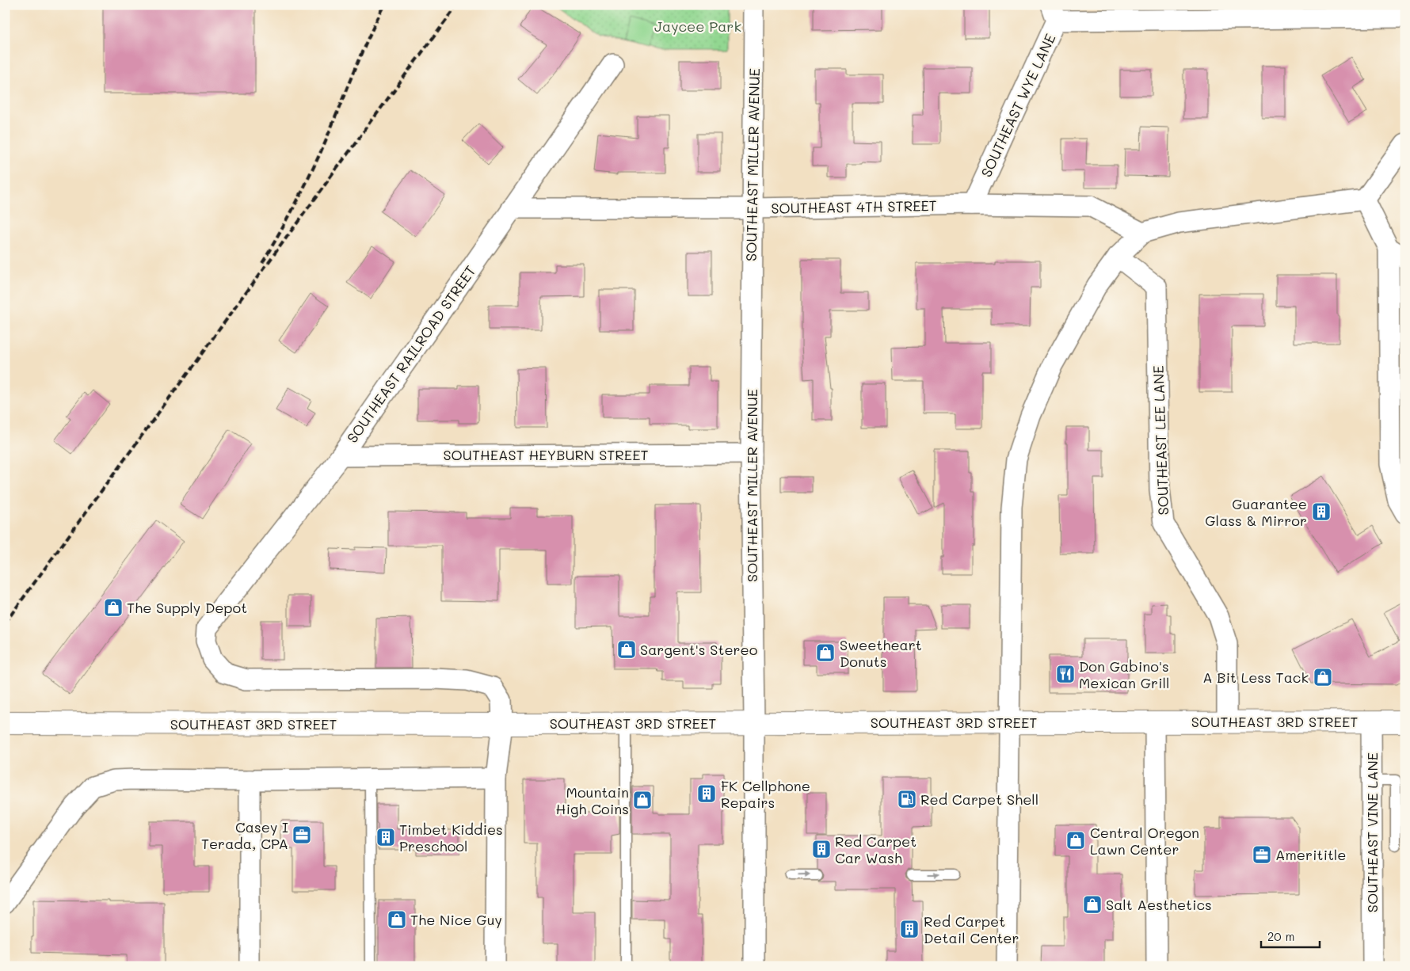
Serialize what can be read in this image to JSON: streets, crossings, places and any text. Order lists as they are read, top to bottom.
{
  "streets": {
    "main road": ["SOUTHEAST 3RD STREET"],
    "street": [
      "SOUTHEAST WYE LANE",
      "SOUTHEAST MILLER AVENUE",
      "SOUTHEAST 4TH STREET",
      "SOUTHEAST RAILROAD STREET",
      "SOUTHEAST LEE LANE",
      "SOUTHEAST HEYBURN STREET",
      "SOUTHEAST VINE LANE"
    ]
  },
  "crossings": [
    ["SOUTHEAST WYE LANE", "SOUTHEAST 4TH STREET"],
    ["SOUTHEAST MILLER AVENUE", "SOUTHEAST 4TH STREET"],
    ["SOUTHEAST MILLER AVENUE", "SOUTHEAST HEYBURN STREET"],
    ["SOUTHEAST MILLER AVENUE", "SOUTHEAST 3RD STREET"],
    ["SOUTHEAST 4TH STREET", "SOUTHEAST RAILROAD STREET"],
    ["SOUTHEAST RAILROAD STREET", "SOUTHEAST HEYBURN STREET"],
    ["SOUTHEAST RAILROAD STREET", "SOUTHEAST 3RD STREET"],
    ["SOUTHEAST LEE LANE", "SOUTHEAST 3RD STREET"],
    ["SOUTHEAST 3RD STREET", "SOUTHEAST VINE LANE"]
  ],
  "parks": ["Jaycee Park"],
  "places": {
    "building": [
      "Guarantee Glass & Mirror",
      "FK Cellphone Repairs",
      "Timbet Kiddies Preschool",
      "Red Carpet Car Wash",
      "Red Carpet Detail Center"
    ],
    "shop": [
      "The Supply Depot",
      "Sargent's Stereo",
      "Sweetheart Donuts",
      "A Bit Less Tack",
      "Mountain High Coins",
      "Central Oregon Lawn Center",
      "Salt Aesthetics",
      "The Nice Guy"
    ],
    "restaurant": ["Don Gabino's Mexican Grill"],
    "fuel station": ["Red Carpet Shell"],
    "office": ["Casey I Terada, CPA", "Amerititle"]
  },
  "scale_bar": "20 m"
}
